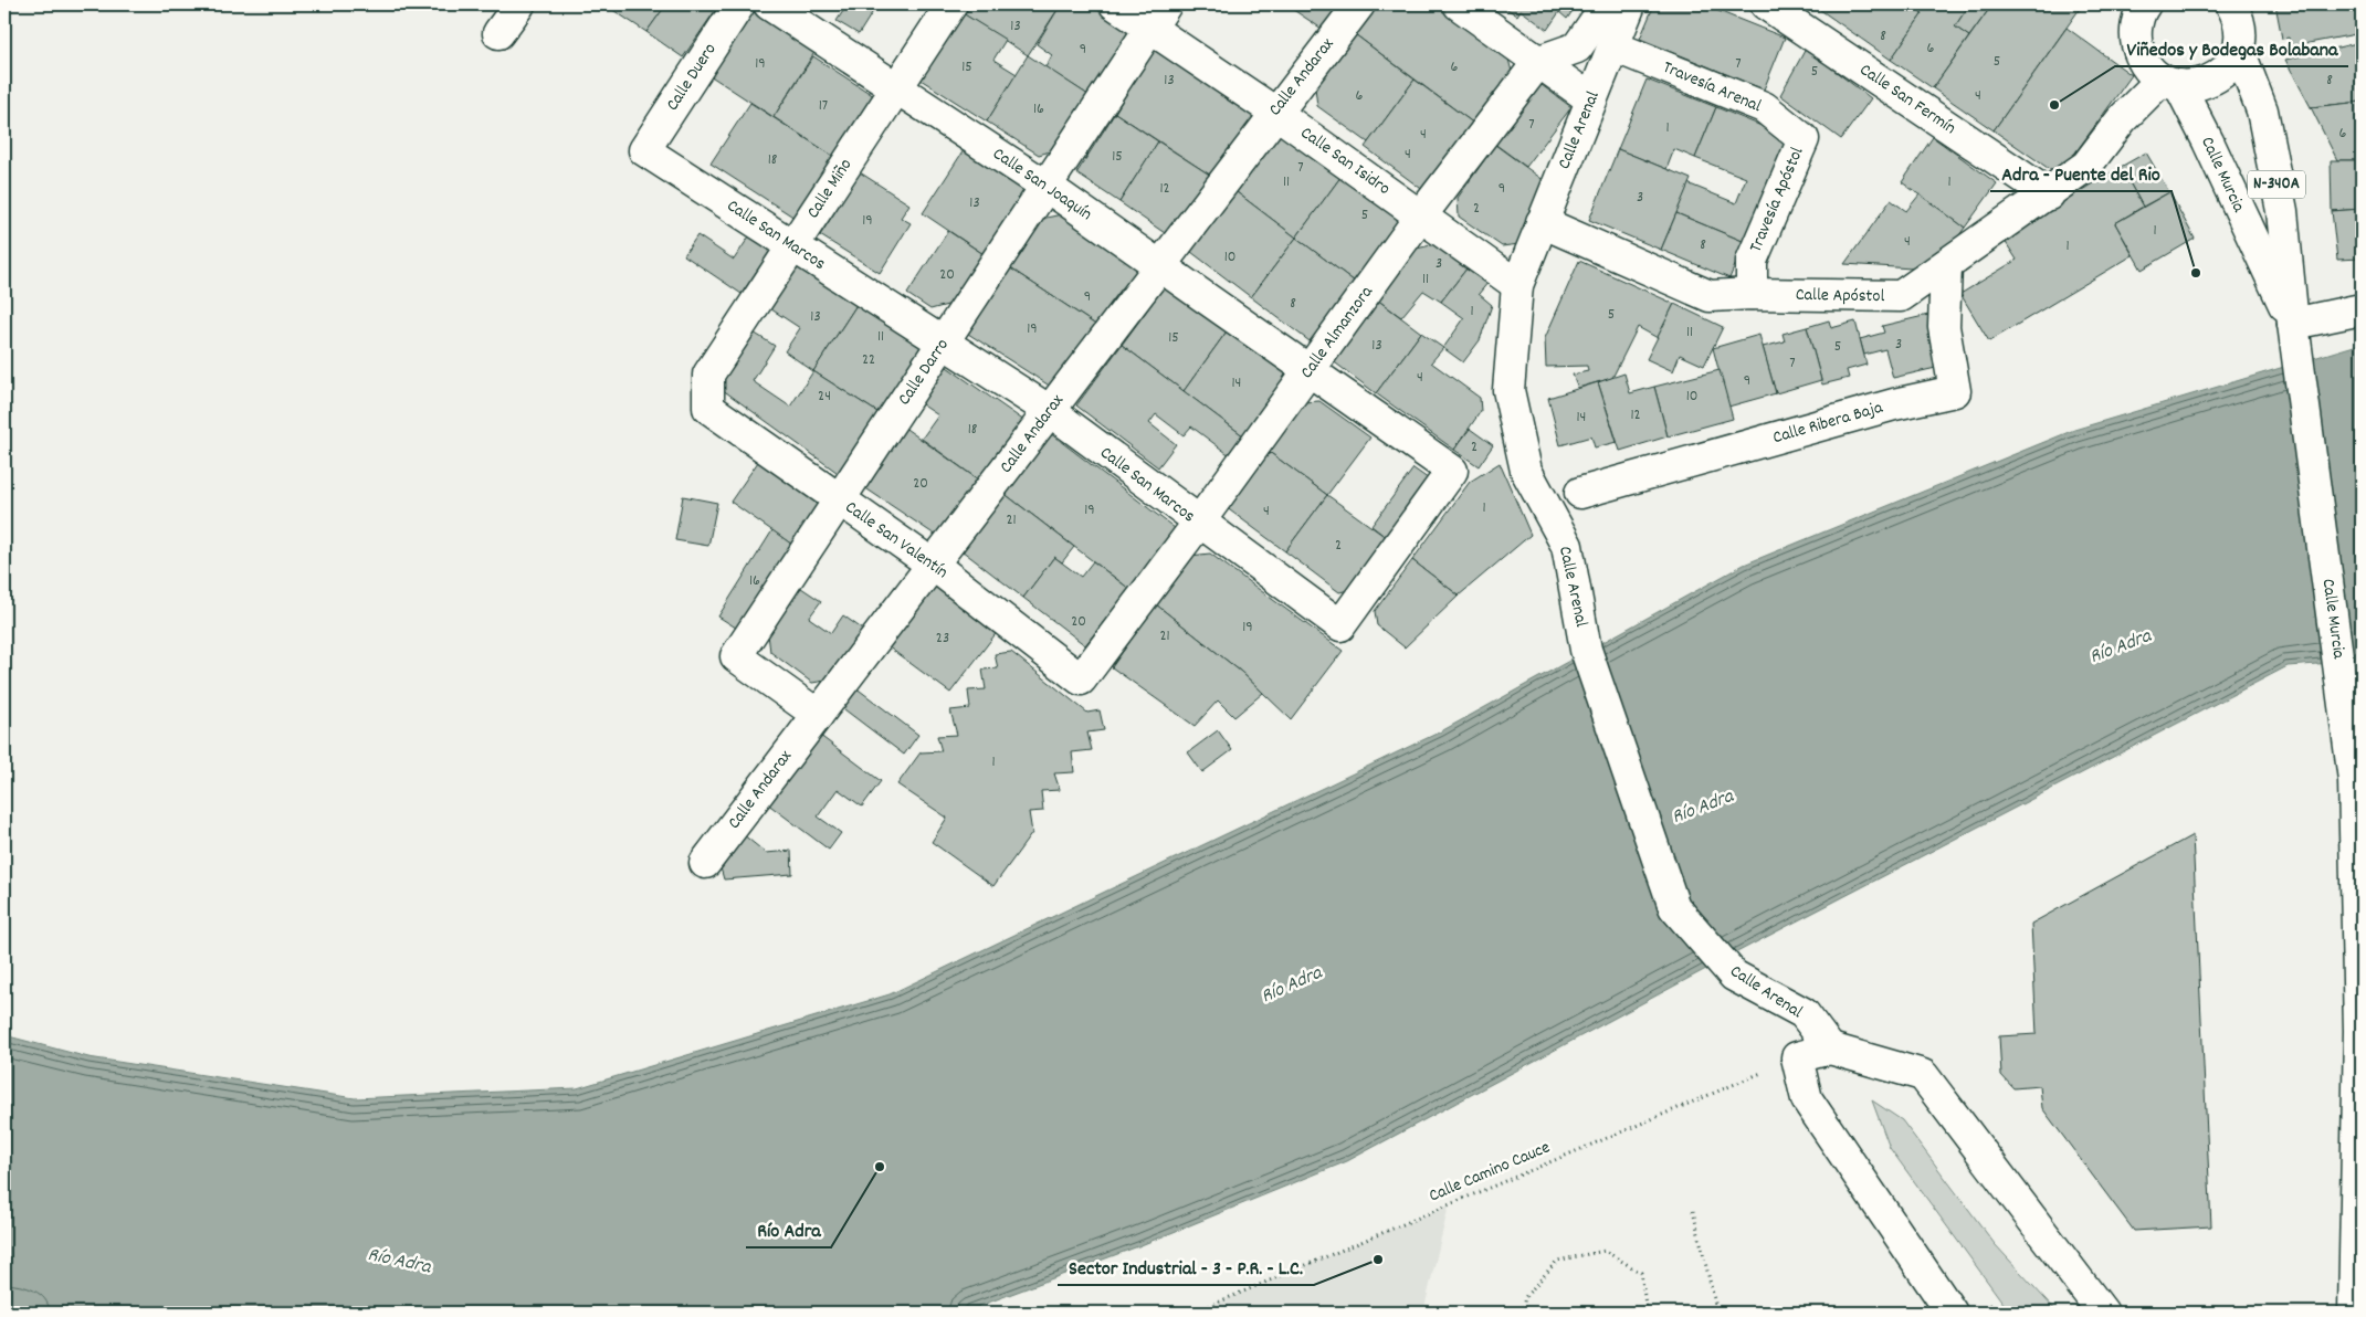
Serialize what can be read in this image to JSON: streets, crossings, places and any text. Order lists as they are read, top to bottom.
{
  "streets": {
    "main road": [
      "Calle Duero",
      "Calle Andarax",
      "Travesía Arenal",
      "Calle San Fermín",
      "Calle Arenal",
      "Calle San Isidro",
      "Calle Murcia",
      "Calle San Joaquín",
      "N-340A",
      "Calle Miño",
      "Travesía Apóstol",
      "Calle San Marcos",
      "Calle Apóstol",
      "Calle Almanzora",
      "Calle Darro",
      "Calle Ribera Baja",
      "Calle San Valentín"
    ],
    "path": ["Calle Camino Cauce"]
  },
  "crossings": [
    ["Calle Duero", "Calle San Marcos"],
    ["Calle Andarax", "Calle San Isidro"],
    ["Calle Andarax", "Calle San Joaquín"],
    ["Calle Andarax", "Calle San Marcos"],
    ["Calle Andarax", "Calle Darro"],
    ["Calle Andarax", "Calle San Valentín"],
    ["Travesía Arenal", "Calle Arenal"],
    ["Travesía Arenal", "Travesía Apóstol"],
    ["Calle San Fermín", "Calle Apóstol"],
    ["Calle Arenal", "Calle San Isidro"],
    ["Calle Arenal", "Calle Apóstol"],
    ["Calle San Isidro", "Calle Almanzora"],
    ["Calle San Isidro", "Calle Darro"],
    ["Calle Murcia", "N-340A"],
    ["Calle Murcia", "Calle Apóstol"],
    ["Calle San Joaquín", "Calle Miño"],
    ["Calle San Joaquín", "Calle San Marcos"],
    ["Calle San Joaquín", "Calle Almanzora"],
    ["Calle San Joaquín", "Calle Darro"],
    ["N-340A", "Calle Apóstol"],
    ["Calle Miño", "Calle San Marcos"],
    ["Calle Miño", "Calle San Valentín"],
    ["Travesía Apóstol", "Calle Apóstol"],
    ["Calle San Marcos", "Calle Almanzora"],
    ["Calle San Marcos", "Calle Darro"],
    ["Calle Apóstol", "Calle Ribera Baja"],
    ["Calle Almanzora", "Calle San Valentín"],
    ["Calle Darro", "Calle San Valentín"]
  ],
  "water": ["Río Adra"],
  "places": [
    "Viñedos y Bodegas Bolabana",
    "Adra - Puente del Rio",
    "Río Adra",
    "Sector Industrial - 3 - P.R. - L.C."
  ],
  "house_numbers": [
    "13",
    "8",
    "6",
    "9",
    "5",
    "19",
    "7",
    "15",
    "6",
    "5",
    "13",
    "8",
    "6",
    "4",
    "17",
    "16",
    "7",
    "1",
    "6",
    "4",
    "4",
    "15",
    "18",
    "7",
    "11",
    "1",
    "12",
    "9",
    "3",
    "13",
    "2",
    "5",
    "19",
    "1",
    "4",
    "8",
    "1",
    "10",
    "3",
    "20",
    "11",
    "9",
    "8",
    "1",
    "5",
    "13",
    "19",
    "11",
    "11",
    "15",
    "3",
    "13",
    "5",
    "22",
    "7",
    "4",
    "9",
    "14",
    "24",
    "10",
    "12",
    "14",
    "18",
    "2",
    "20",
    "1",
    "19",
    "4",
    "21",
    "2",
    "16",
    "20",
    "19",
    "21",
    "23",
    "1"
  ]
}
